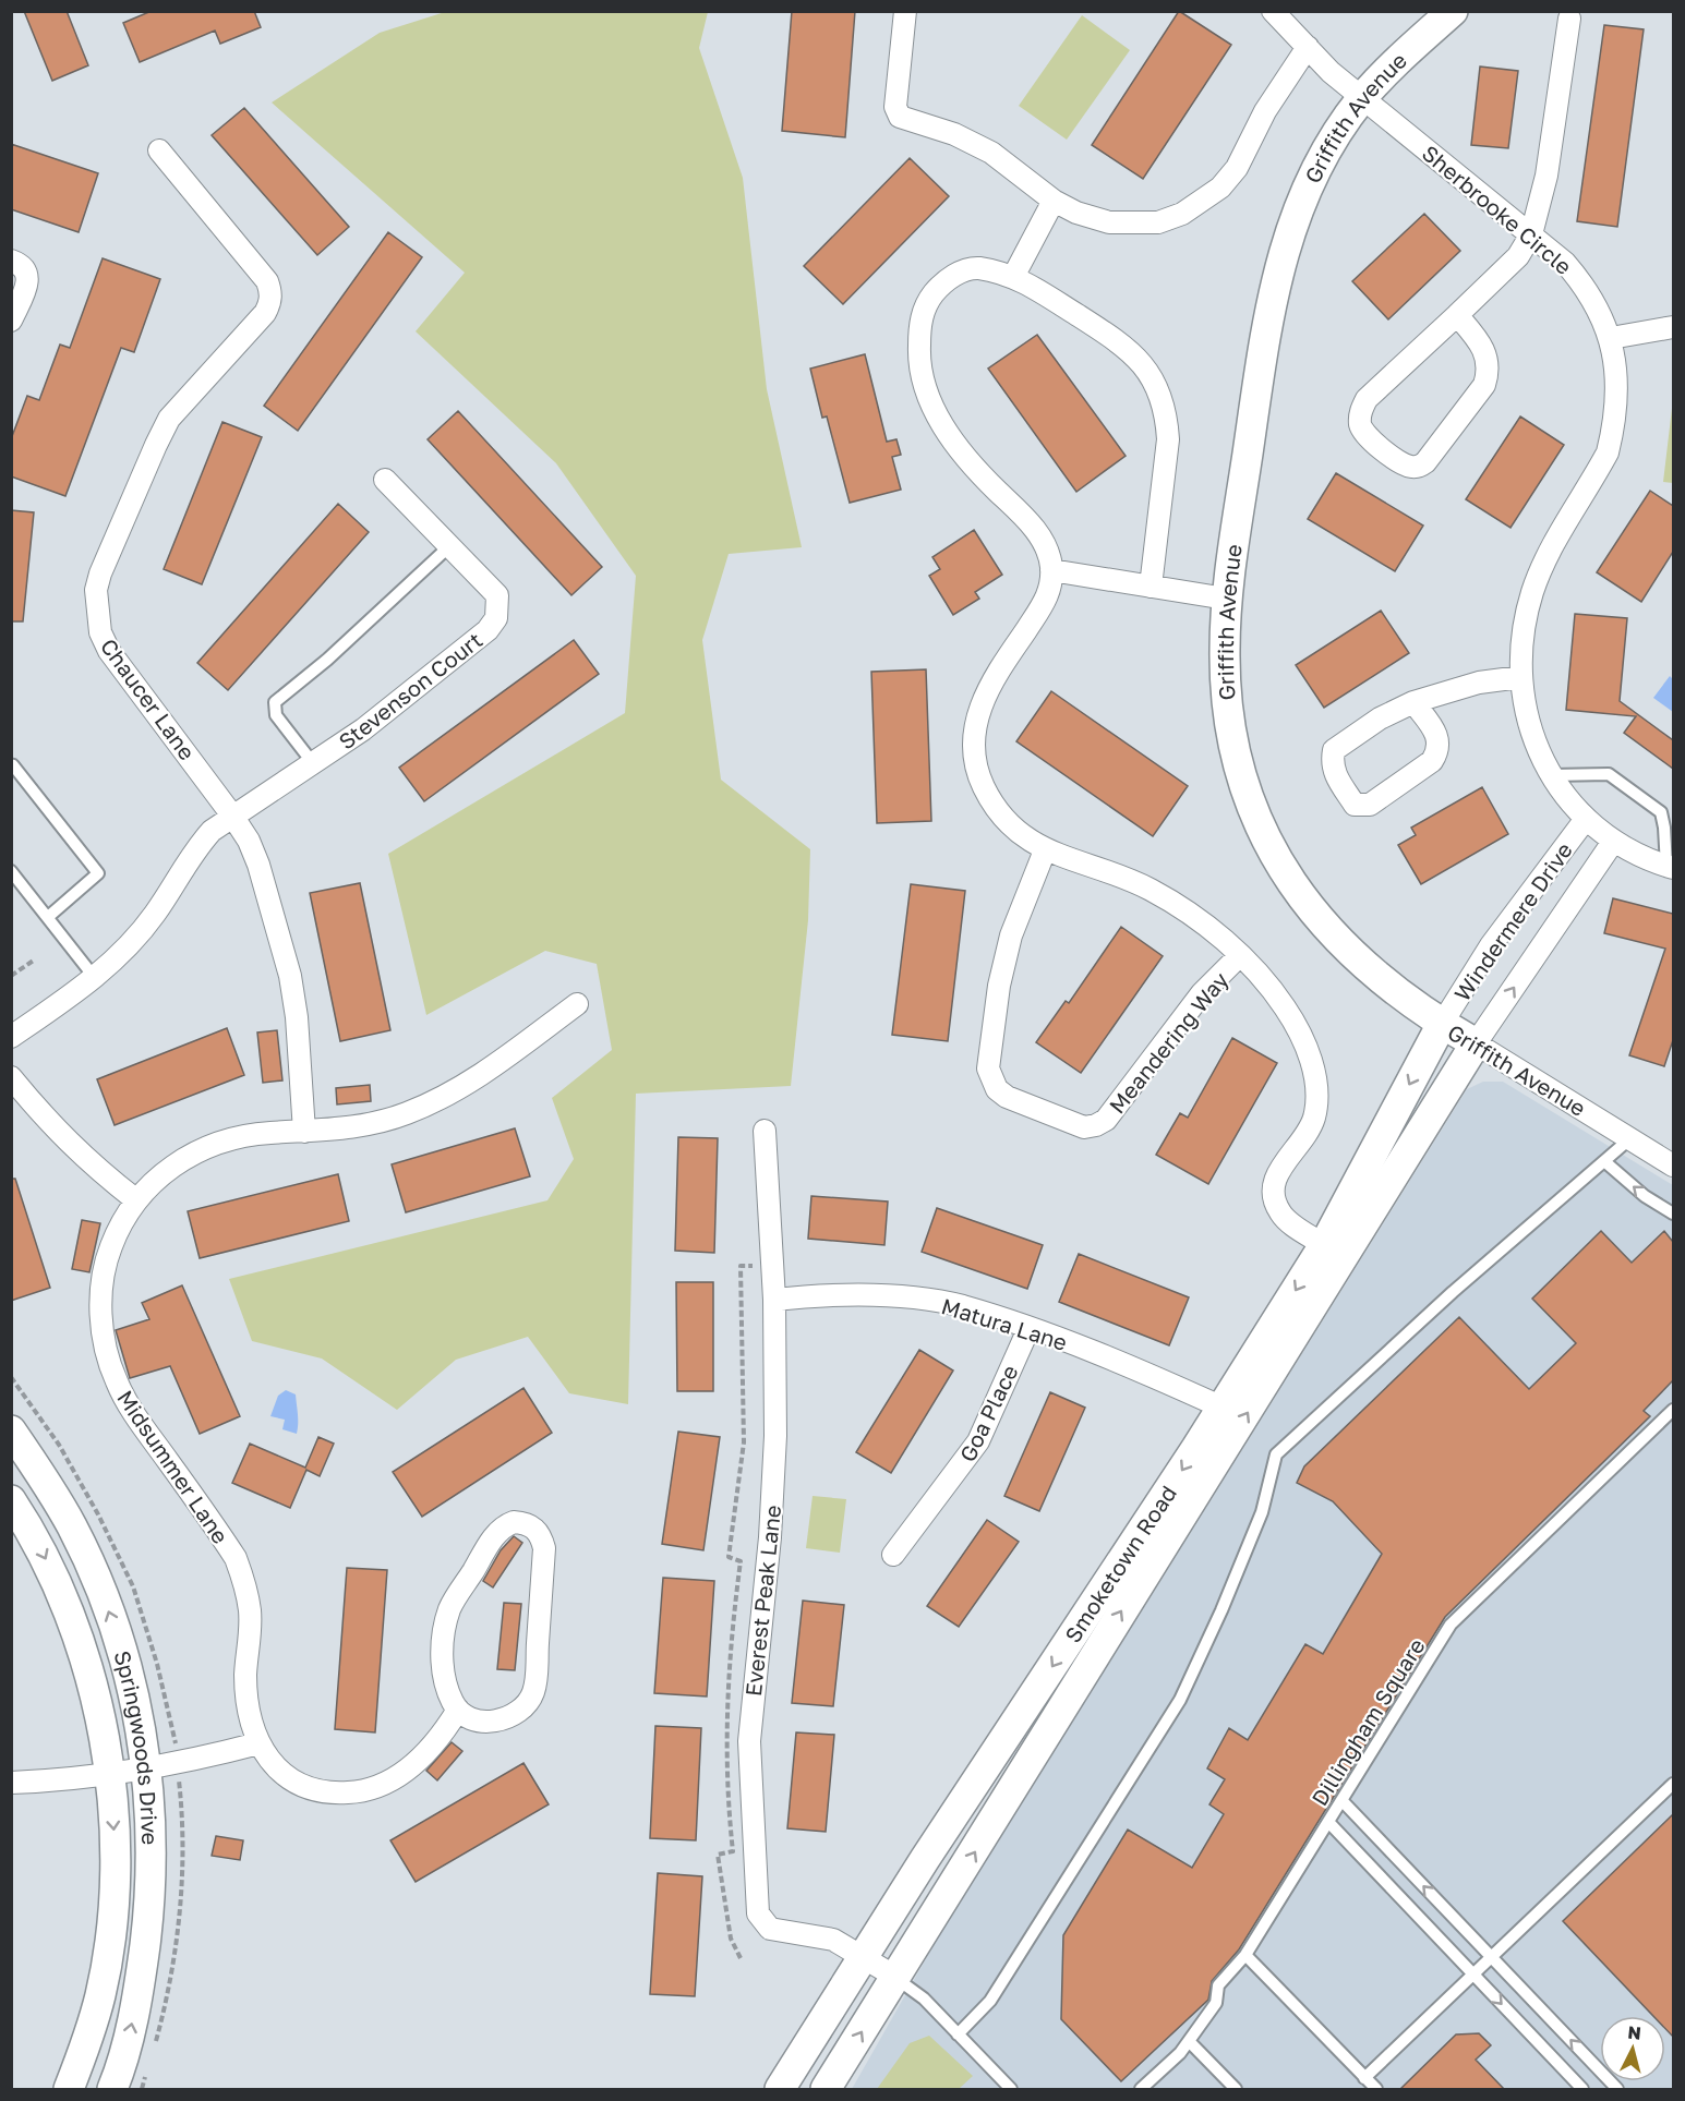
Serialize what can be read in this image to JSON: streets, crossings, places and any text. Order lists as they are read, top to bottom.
{
  "streets": {
    "street": [
      "Griffith Avenue",
      "Sherbrooke Circle",
      "Stevenson Court",
      "Chaucer Lane",
      "Windermere Drive",
      "Meandering Way",
      "Matura Lane",
      "Goa Place",
      "Midsummer Lane",
      "Smoketown Road",
      "Everest Peak Lane",
      "Springwoods Drive"
    ],
    "lane": ["Dillingham Square"]
  },
  "crossings": [
    ["Griffith Avenue", "Sherbrooke Circle"],
    ["Griffith Avenue", "Windermere Drive"],
    ["Griffith Avenue", "Smoketown Road"],
    ["Sherbrooke Circle", "Windermere Drive"],
    ["Stevenson Court", "Chaucer Lane"],
    ["Chaucer Lane", "Midsummer Lane"],
    ["Windermere Drive", "Smoketown Road"],
    ["Matura Lane", "Goa Place"],
    ["Matura Lane", "Smoketown Road"],
    ["Matura Lane", "Everest Peak Lane"],
    ["Smoketown Road", "Everest Peak Lane"]
  ],
  "north": "top"
}
